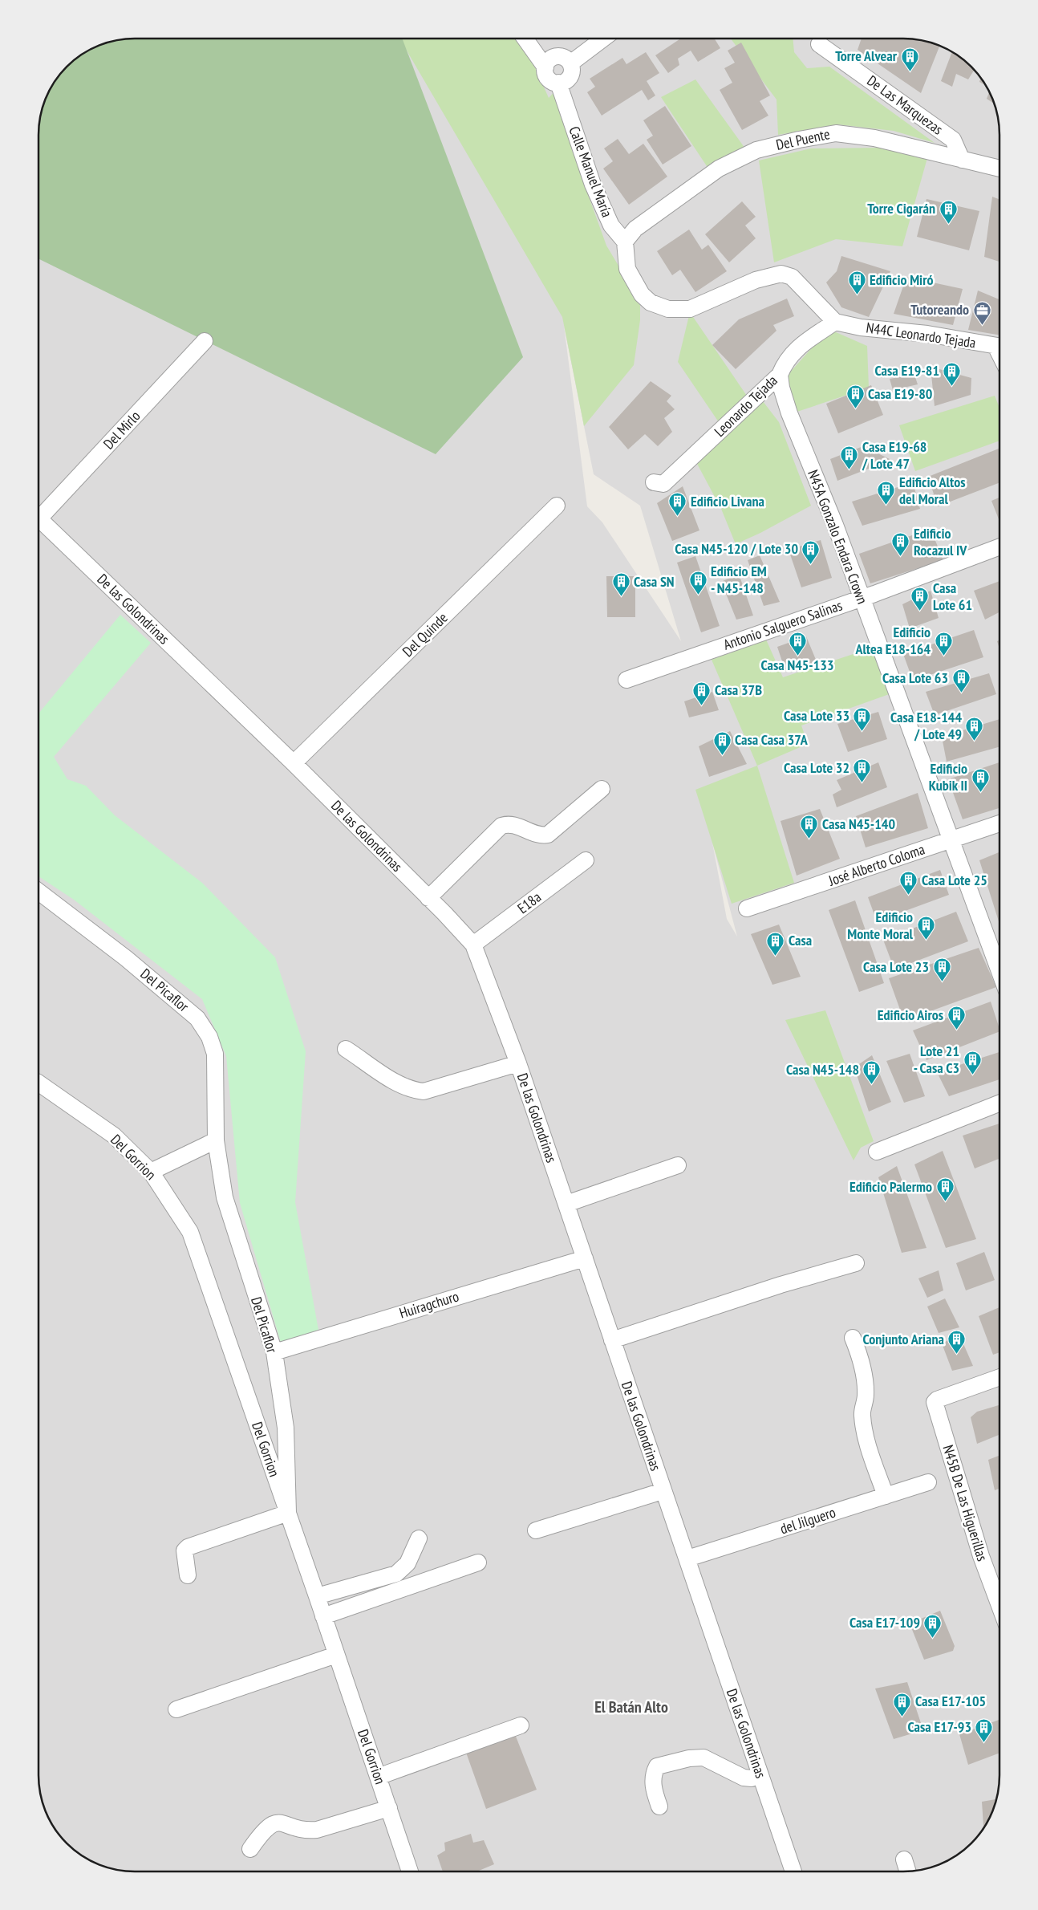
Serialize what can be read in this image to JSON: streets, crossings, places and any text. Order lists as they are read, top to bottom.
{
  "streets": {
    "street": [
      "De Las Marquezas",
      "Del Puente",
      "Calle Manuel María",
      "N44C Leonardo Tejada",
      "Leonardo Tejada",
      "Del Mirlo",
      "N45A Gonzalo Endara Crown",
      "De las Golondrinas",
      "Antonio Salguero Salinas",
      "Del Quinde",
      "José Alberto Coloma",
      "E18a",
      "Del Picaflor",
      "Del Gorrion",
      "Huiragchuro",
      "N45B De Las Higuerillas",
      "del Jilguero"
    ]
  },
  "crossings": [
    ["De Las Marquezas", "Del Puente"],
    ["Del Puente", "Calle Manuel María"],
    ["N44C Leonardo Tejada", "Leonardo Tejada"],
    ["Leonardo Tejada", "N45A Gonzalo Endara Crown"],
    ["N45A Gonzalo Endara Crown", "Antonio Salguero Salinas"],
    ["N45A Gonzalo Endara Crown", "José Alberto Coloma"],
    ["De las Golondrinas", "Del Quinde"],
    ["De las Golondrinas", "E18a"],
    ["De las Golondrinas", "Huiragchuro"],
    ["De las Golondrinas", "del Jilguero"],
    ["Del Picaflor", "Del Gorrion"],
    ["Del Picaflor", "Huiragchuro"]
  ],
  "districts": ["El Batán Alto"],
  "places": {
    "building": [
      "Torre Alvear",
      "Torre Cigarán",
      "Edificio Miró",
      "Casa E19-81",
      "Casa E19-80",
      "Casa E19-68 / Lote 47",
      "Edificio Altos del Moral",
      "Edificio Livana",
      "Edificio Rocazul IV",
      "Casa N45-120 / Lote 30",
      "Edificio EM - N45-148",
      "Casa SN",
      "Casa Lote 61",
      "Edificio Altea E18-164",
      "Casa N45-133",
      "Casa Lote 63",
      "Casa 37B",
      "Casa Lote 33",
      "Casa E18-144 / Lote 49",
      "Casa Casa 37A",
      "Casa Lote 32",
      "Edificio Kubik II",
      "Casa N45-140",
      "Casa Lote 25",
      "Edificio Monte Moral",
      "Casa",
      "Casa Lote 23",
      "Edificio Airos",
      "Lote 21 - Casa C3",
      "Casa N45-148",
      "Edificio Palermo",
      "Conjunto Ariana",
      "Casa E17-109",
      "Casa E17-105",
      "Casa E17-93"
    ],
    "office": ["Tutoreando"]
  }
}
